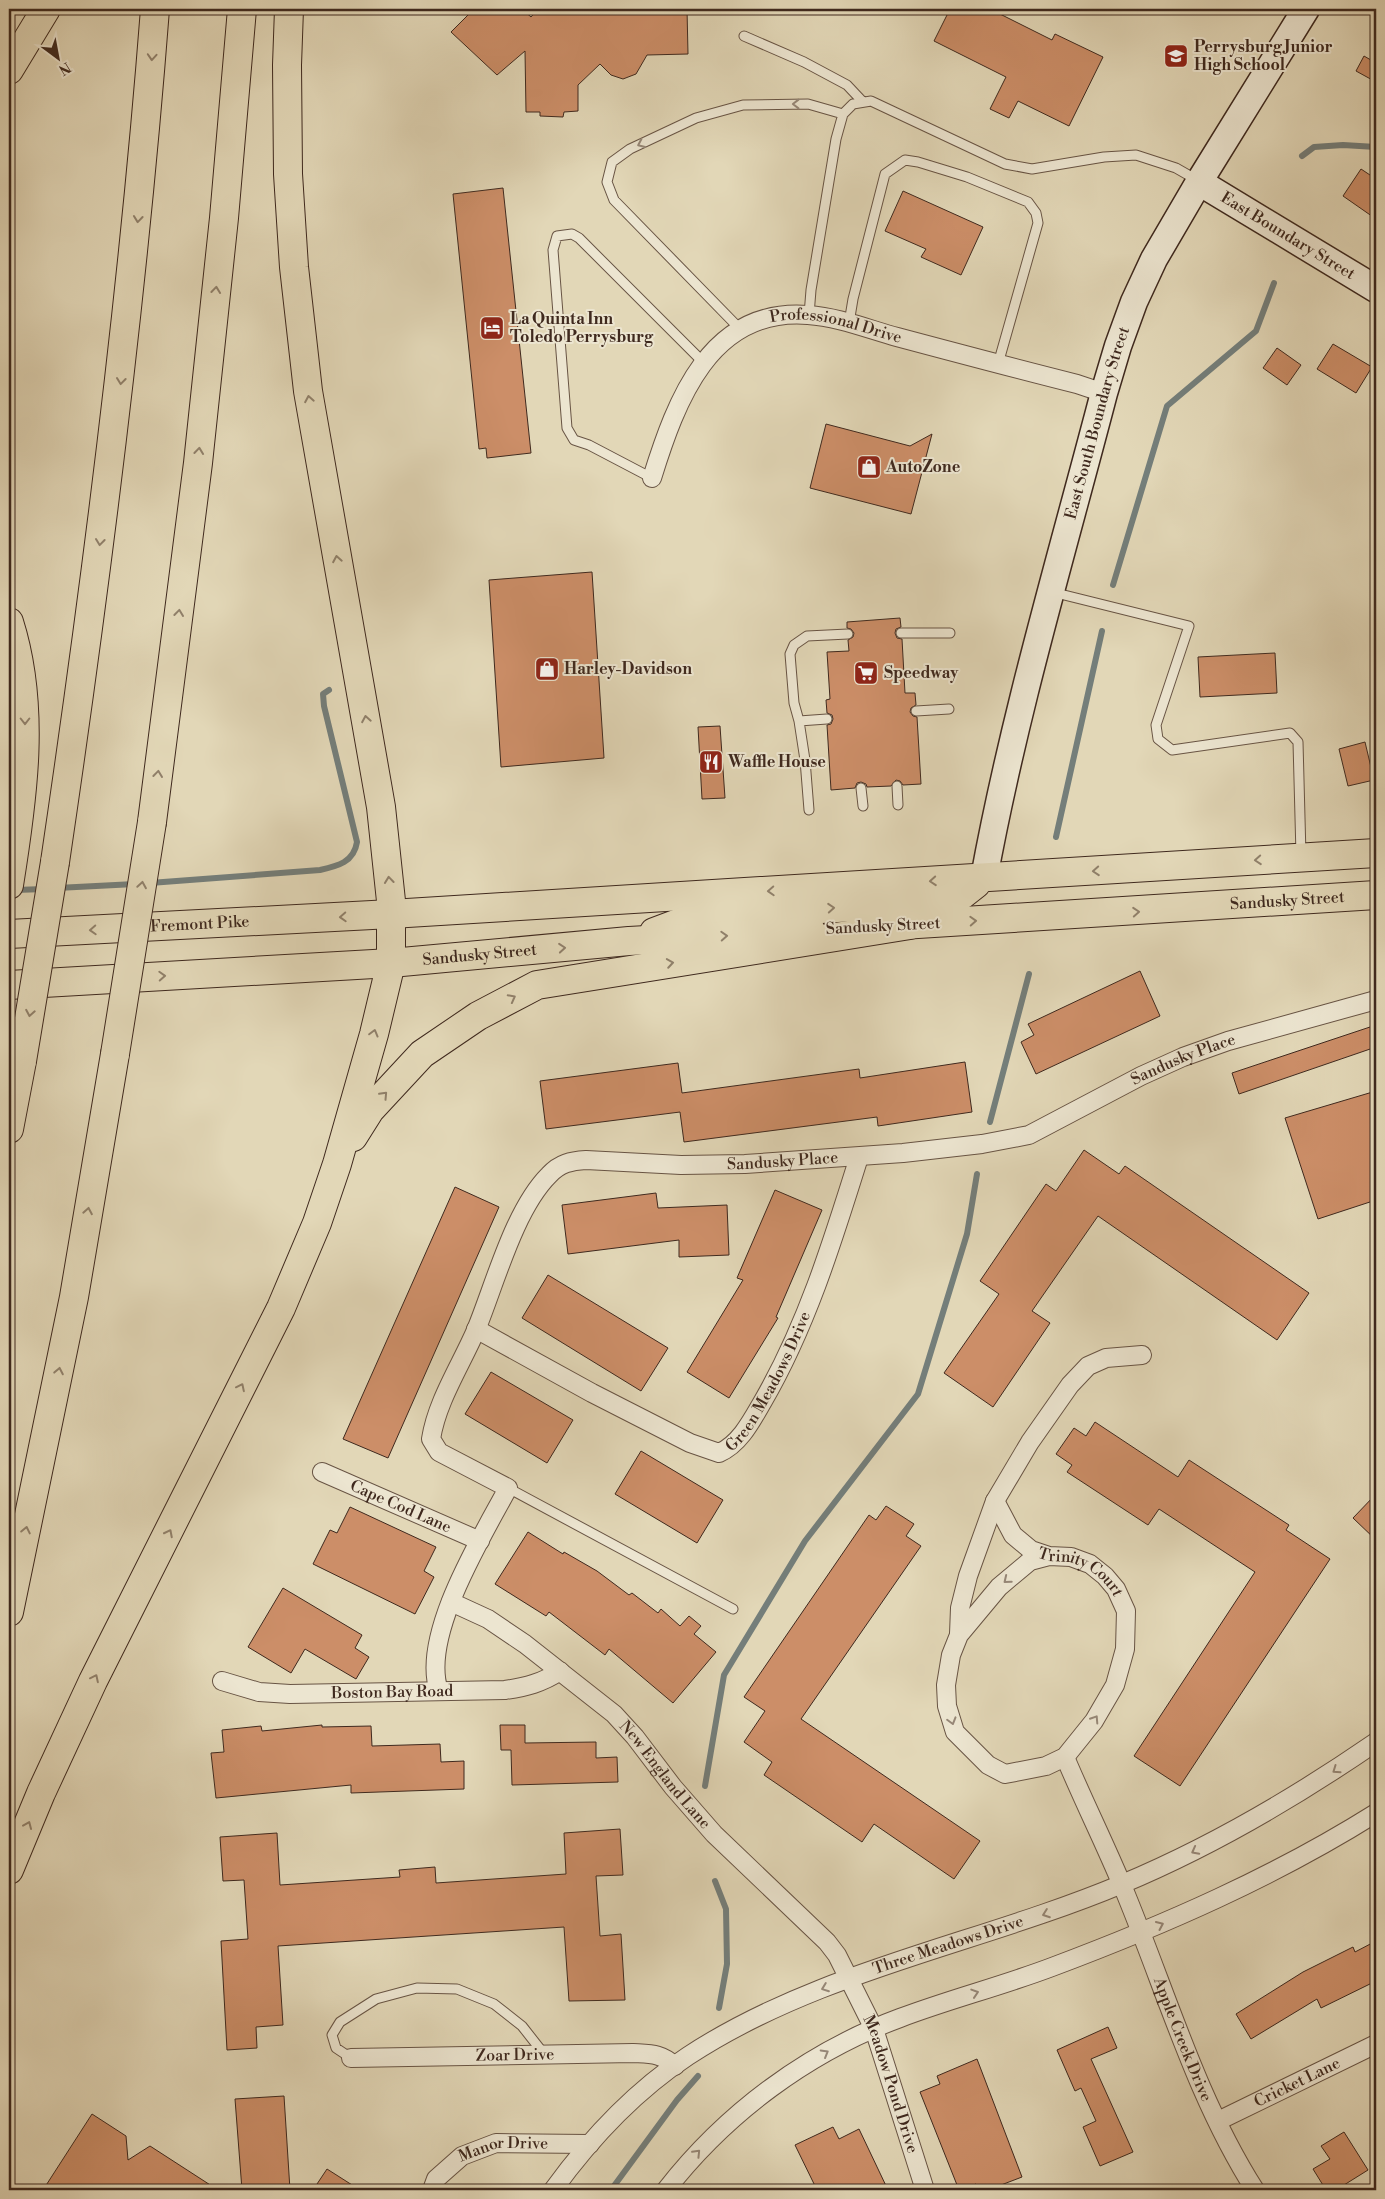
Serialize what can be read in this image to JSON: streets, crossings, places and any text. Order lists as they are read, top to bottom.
{
  "streets": {
    "main road": ["Sandusky Street", "Fremont Pike"],
    "street": [
      "East Boundary Street",
      "Professional Drive",
      "East South Boundary Street",
      "Sandusky Place",
      "Green Meadows Drive",
      "Cape Cod Lane",
      "Trinity Court",
      "Boston Bay Road",
      "New England Lane",
      "Three Meadows Drive",
      "Apple Creek Drive",
      "Zoar Drive",
      "Cricket Lane",
      "Meadow Pond Drive",
      "Manor Drive"
    ]
  },
  "crossings": [
    ["East Boundary Street", "East South Boundary Street"],
    ["Professional Drive", "East South Boundary Street"],
    ["Sandusky Place", "Green Meadows Drive"],
    ["Boston Bay Road", "New England Lane"],
    ["New England Lane", "Three Meadows Drive"],
    ["New England Lane", "Meadow Pond Drive"],
    ["Three Meadows Drive", "Apple Creek Drive"],
    ["Three Meadows Drive", "Zoar Drive"],
    ["Three Meadows Drive", "Meadow Pond Drive"],
    ["Three Meadows Drive", "Manor Drive"],
    ["Apple Creek Drive", "Cricket Lane"]
  ],
  "places": {
    "school or university": ["Perrysburg Junior High School"],
    "hotel": ["La Quinta Inn Toledo Perrysburg"],
    "shop": ["AutoZone", "Harley-Davidson"],
    "supermarket": ["Speedway"],
    "restaurant": ["Waffle House"]
  },
  "north": "bottom right"
}
